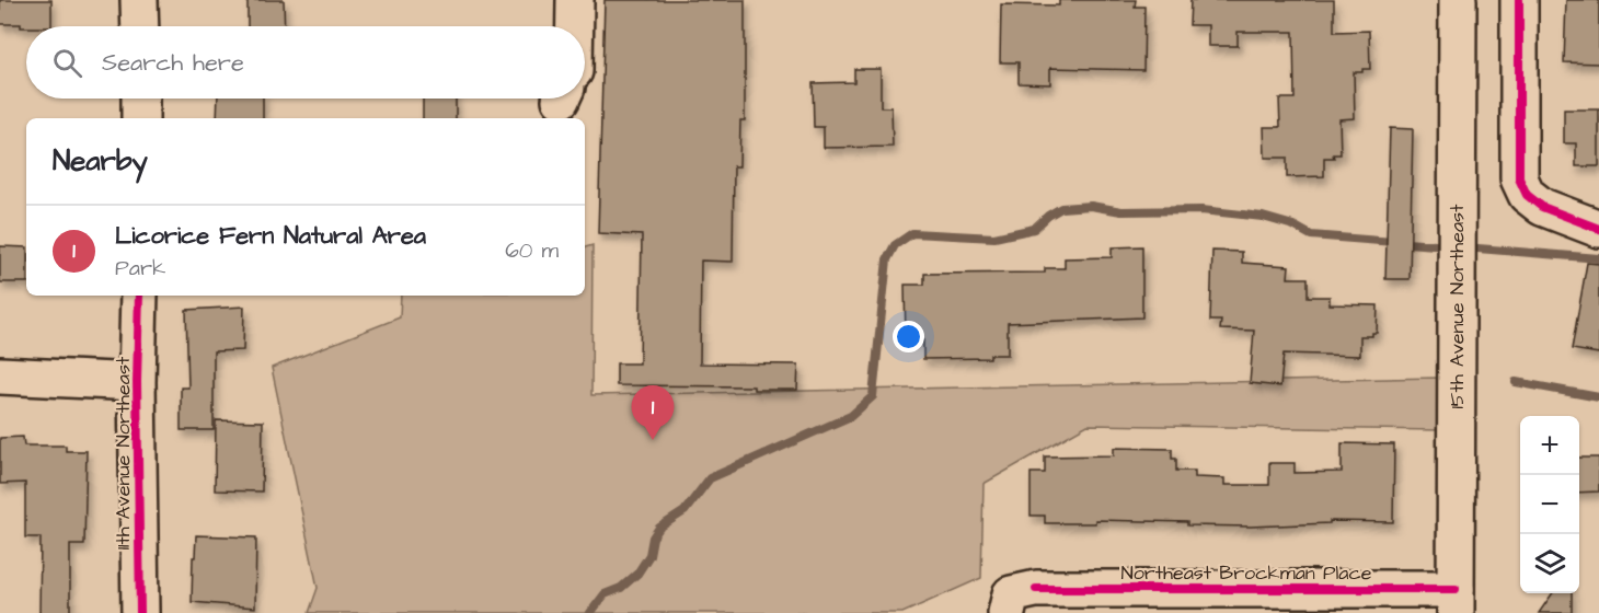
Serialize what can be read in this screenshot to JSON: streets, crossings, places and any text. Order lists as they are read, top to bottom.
{
  "streets": {
    "street": ["15th Avenue Northeast", "11th Avenue Northeast", "Northeast Brockman Place"]
  },
  "crossings": [
    ["15th Avenue Northeast", "Northeast Brockman Place"]
  ],
  "page": {
    "search": "Search here",
    "heading": "Nearby",
    "list": [
      {
        "mark": "1",
        "name": "Licorice Fern Natural Area",
        "note": "Park",
        "value": "60 m"
      }
    ],
    "pins": "1",
    "map_buttons": ["+", "−"]
  }
}
